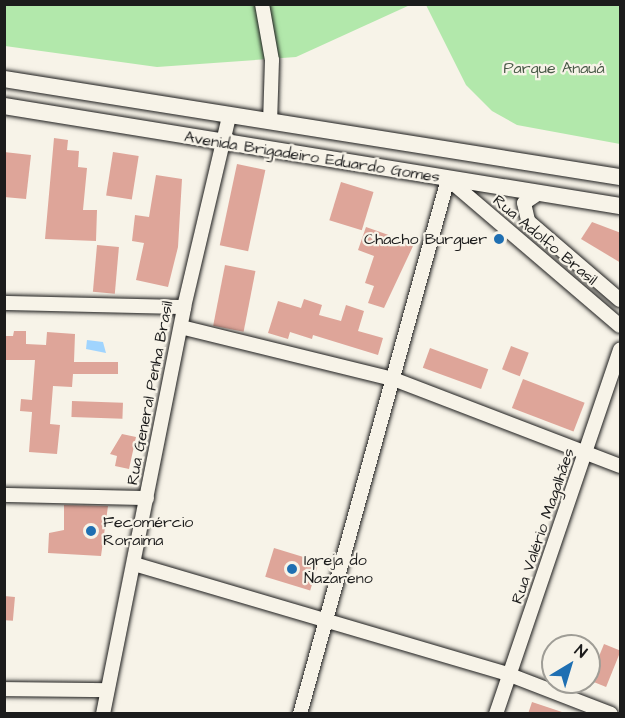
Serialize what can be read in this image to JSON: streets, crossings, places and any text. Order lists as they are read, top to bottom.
{
  "streets": {
    "main road": ["Avenida Brigadeiro Eduardo Gomes"],
    "street": ["Rua Adolfo Brasil", "Rua General Penha Brasil", "Rua Valério Magalhães"]
  },
  "crossings": [
    ["Avenida Brigadeiro Eduardo Gomes", "Rua Adolfo Brasil"],
    ["Avenida Brigadeiro Eduardo Gomes", "Rua General Penha Brasil"]
  ],
  "parks": ["Parque Anauá"],
  "places": ["Chacho Burguer", "Fecomércio Roraima", "Igreja do Nazareno"],
  "north": "top right"
}
